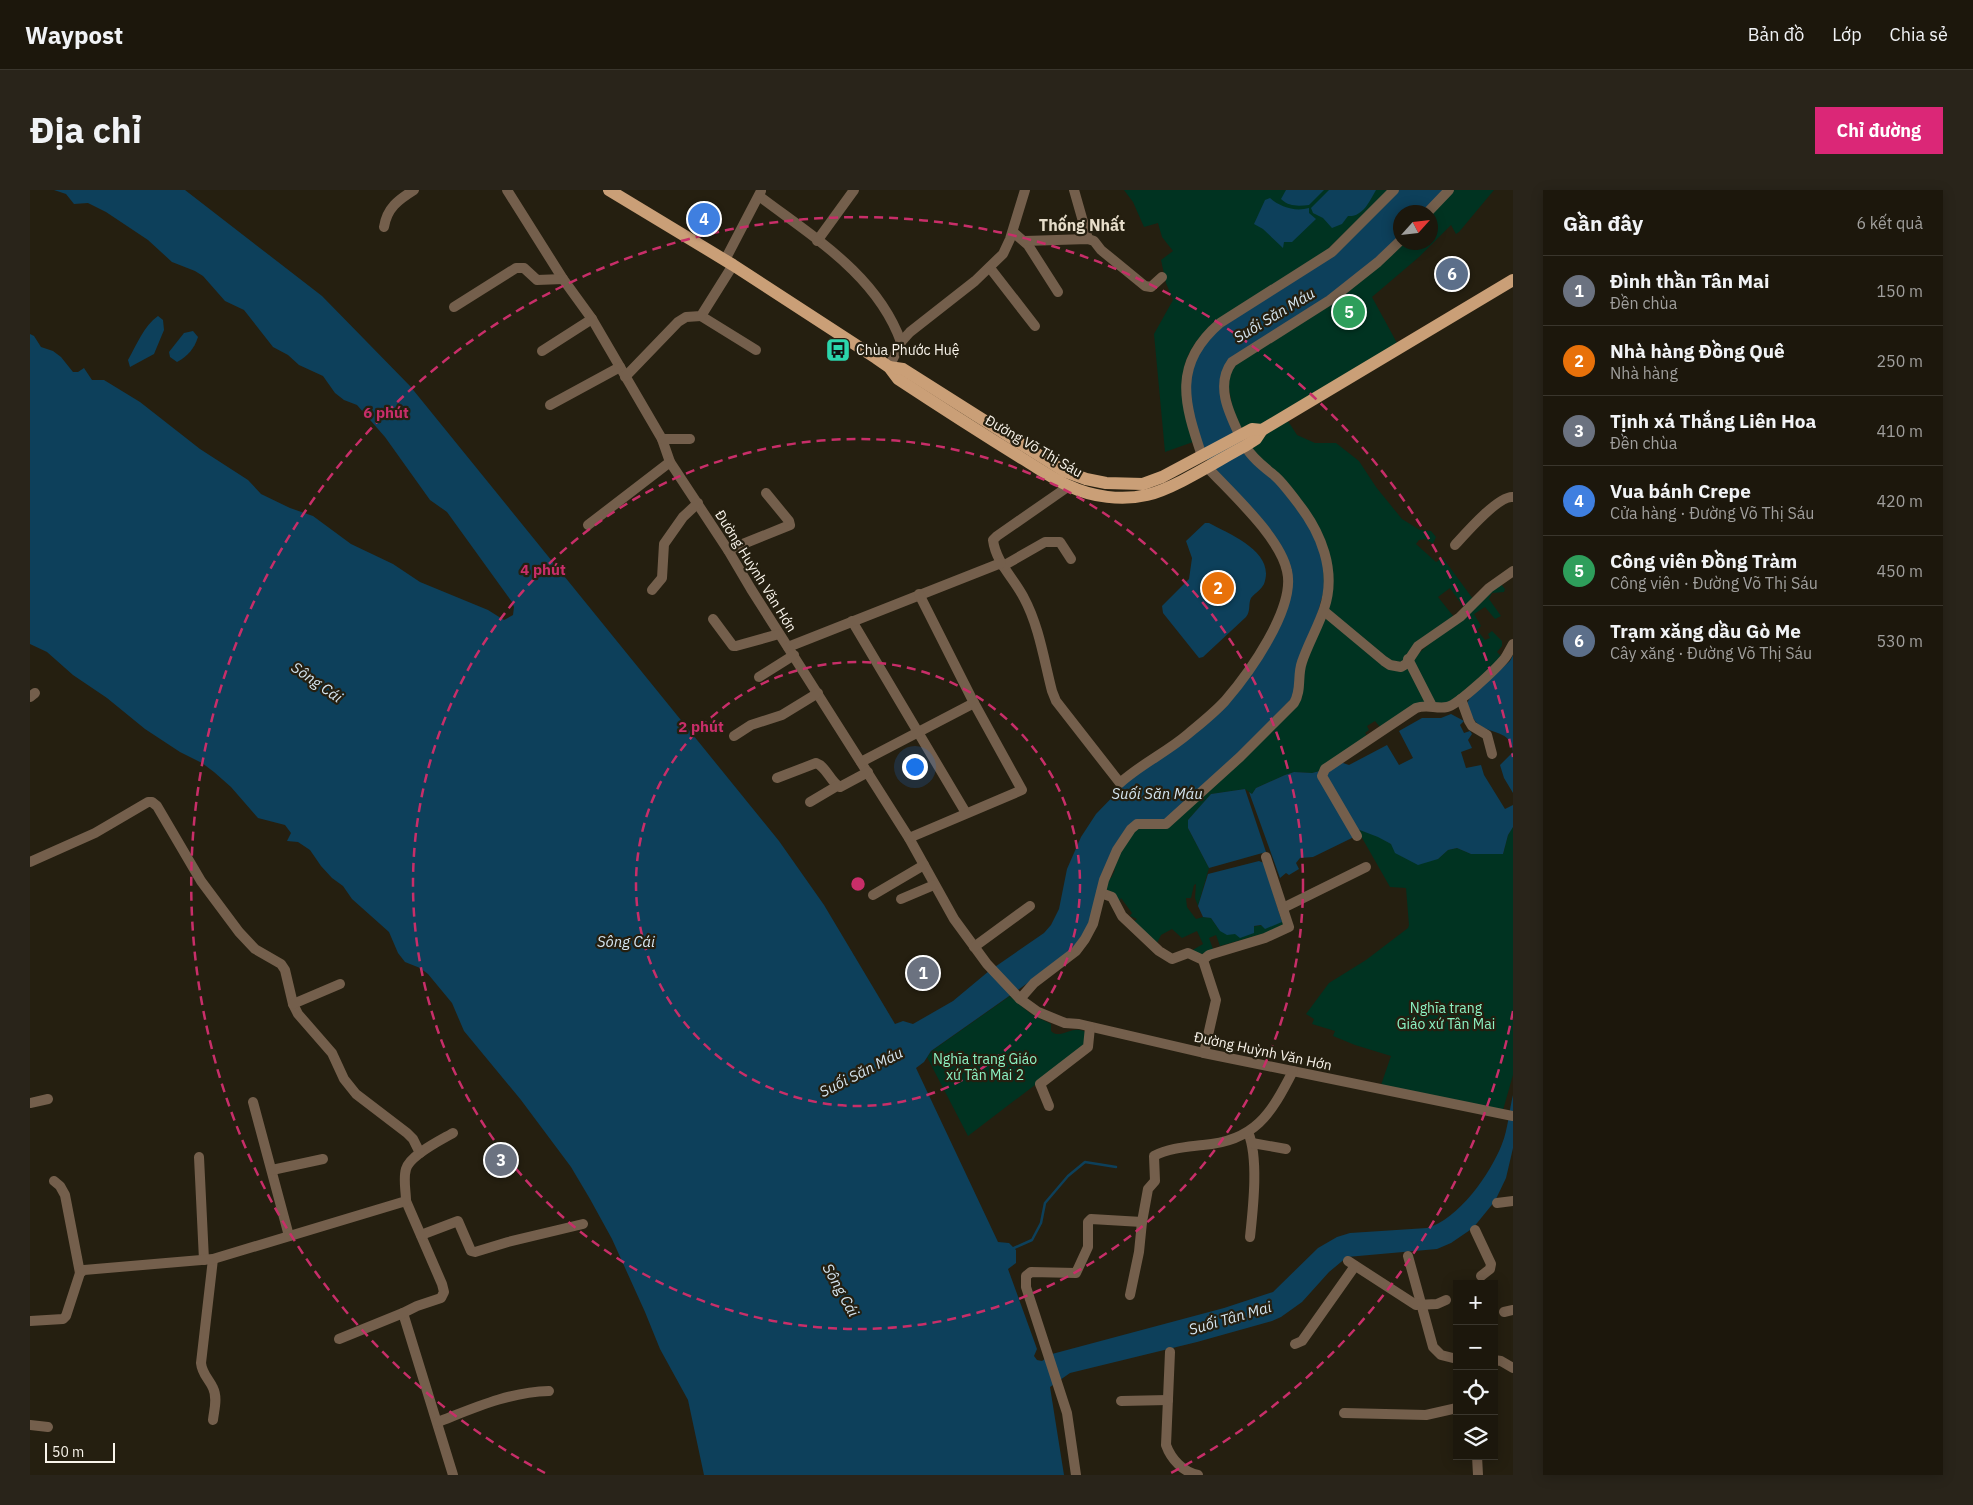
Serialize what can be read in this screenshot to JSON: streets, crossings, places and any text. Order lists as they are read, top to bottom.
{
  "streets": {
    "main road": ["Đường Võ Thị Sáu"],
    "street": ["Đường Huỳnh Văn Hớn"]
  },
  "districts": ["Thống Nhất"],
  "water": ["Suối Săn Máu", "Sông Cái", "Suối Tân Mai"],
  "parks": ["Nghĩa trang Giáo xứ Tân Mai", "Nghĩa trang Giáo xứ Tân Mai 2"],
  "places": {
    "bus stop": ["Chùa Phước Huệ"]
  },
  "scale_bar": "50 m",
  "north": "top right",
  "page": {
    "header": "Waypost",
    "nav": ["Bản đồ", "Lớp", "Chia sẻ"],
    "title": "Địa chỉ",
    "buttons": "Chỉ đường",
    "heading": ["Gần đây", "6 kết quả"],
    "pins": [
      "4",
      "6",
      "5",
      "2",
      "1",
      "3"
    ],
    "list": [
      {
        "mark": "1",
        "name": "Đình thần Tân Mai",
        "note": "Đền chùa",
        "value": "150 m"
      },
      {
        "mark": "2",
        "name": "Nhà hàng Đồng Quê",
        "note": "Nhà hàng",
        "value": "250 m"
      },
      {
        "mark": "3",
        "name": "Tịnh xá Thắng Liên Hoa",
        "note": "Đền chùa",
        "value": "410 m"
      },
      {
        "mark": "4",
        "name": "Vua bánh Crepe",
        "note": "Cửa hàng · Đường Võ Thị Sáu",
        "value": "420 m"
      },
      {
        "mark": "5",
        "name": "Công viên Đồng Tràm",
        "note": "Công viên · Đường Võ Thị Sáu",
        "value": "450 m"
      },
      {
        "mark": "6",
        "name": "Trạm xăng dầu Gò Me",
        "note": "Cây xăng · Đường Võ Thị Sáu",
        "value": "530 m"
      }
    ],
    "map_buttons": ["+", "−"],
    "scale": "50 m"
  },
  "rings": ["6 phút", "4 phút", "2 phút"]
}
